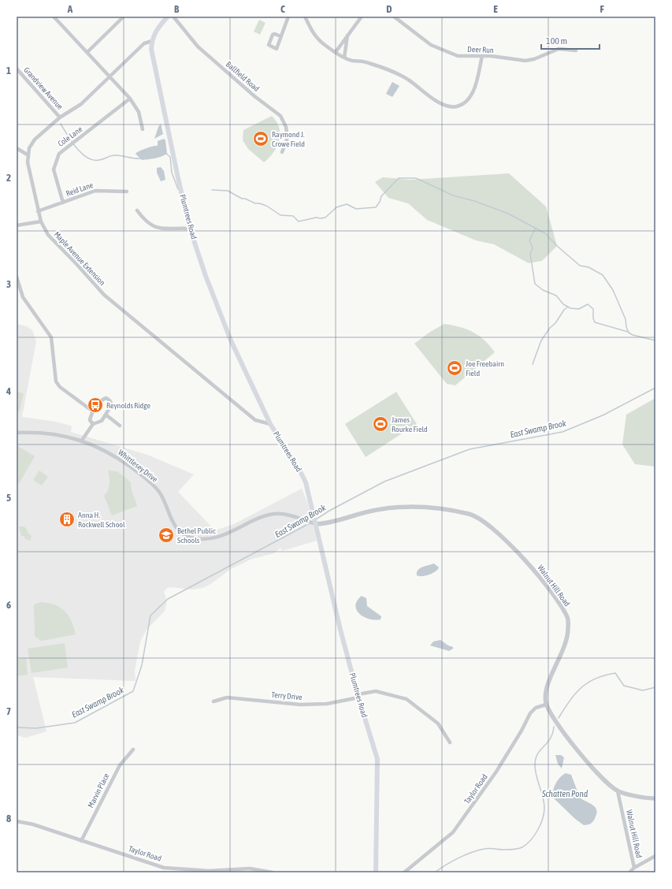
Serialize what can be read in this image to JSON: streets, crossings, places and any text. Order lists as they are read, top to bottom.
{
  "streets": {
    "main road": ["Plumtrees Road"],
    "street": [
      "Deer Run",
      "Ballfield Road",
      "Grandview Avenue",
      "Cole Lane",
      "Reid Lane",
      "Maple Avenue Extension",
      "Whittlesey Drive",
      "Walnut Hill Road",
      "Terry Drive",
      "Taylor Road",
      "Marvin Place"
    ]
  },
  "crossings": [
    ["Grandview Avenue", "Maple Avenue Extension"],
    ["Cole Lane", "Reid Lane"],
    ["Reid Lane", "Maple Avenue Extension"],
    ["Plumtrees Road", "Maple Avenue Extension"],
    ["Plumtrees Road", "Whittlesey Drive"],
    ["Plumtrees Road", "Walnut Hill Road"],
    ["Plumtrees Road", "Terry Drive"],
    ["Whittlesey Drive", "Walnut Hill Road"],
    ["Walnut Hill Road", "Taylor Road"],
    ["Taylor Road", "Marvin Place"]
  ],
  "water": ["East Swamp Brook", "Schatten Pond"],
  "places": {
    "sports": ["Raymond J. Crowe Field", "Joe Freebairn Field", "James Rourke Field"],
    "bus stop": ["Reynolds Ridge"],
    "building": ["Anna H. Rockwell School"],
    "school or university": ["Bethel Public Schools"]
  },
  "scale_bar": "100 m",
  "grid": {
    "columns": [
      "A",
      "B",
      "C",
      "D",
      "E",
      "F"
    ],
    "rows": [
      "1",
      "2",
      "3",
      "4",
      "5",
      "6",
      "7",
      "8"
    ]
  }
}
